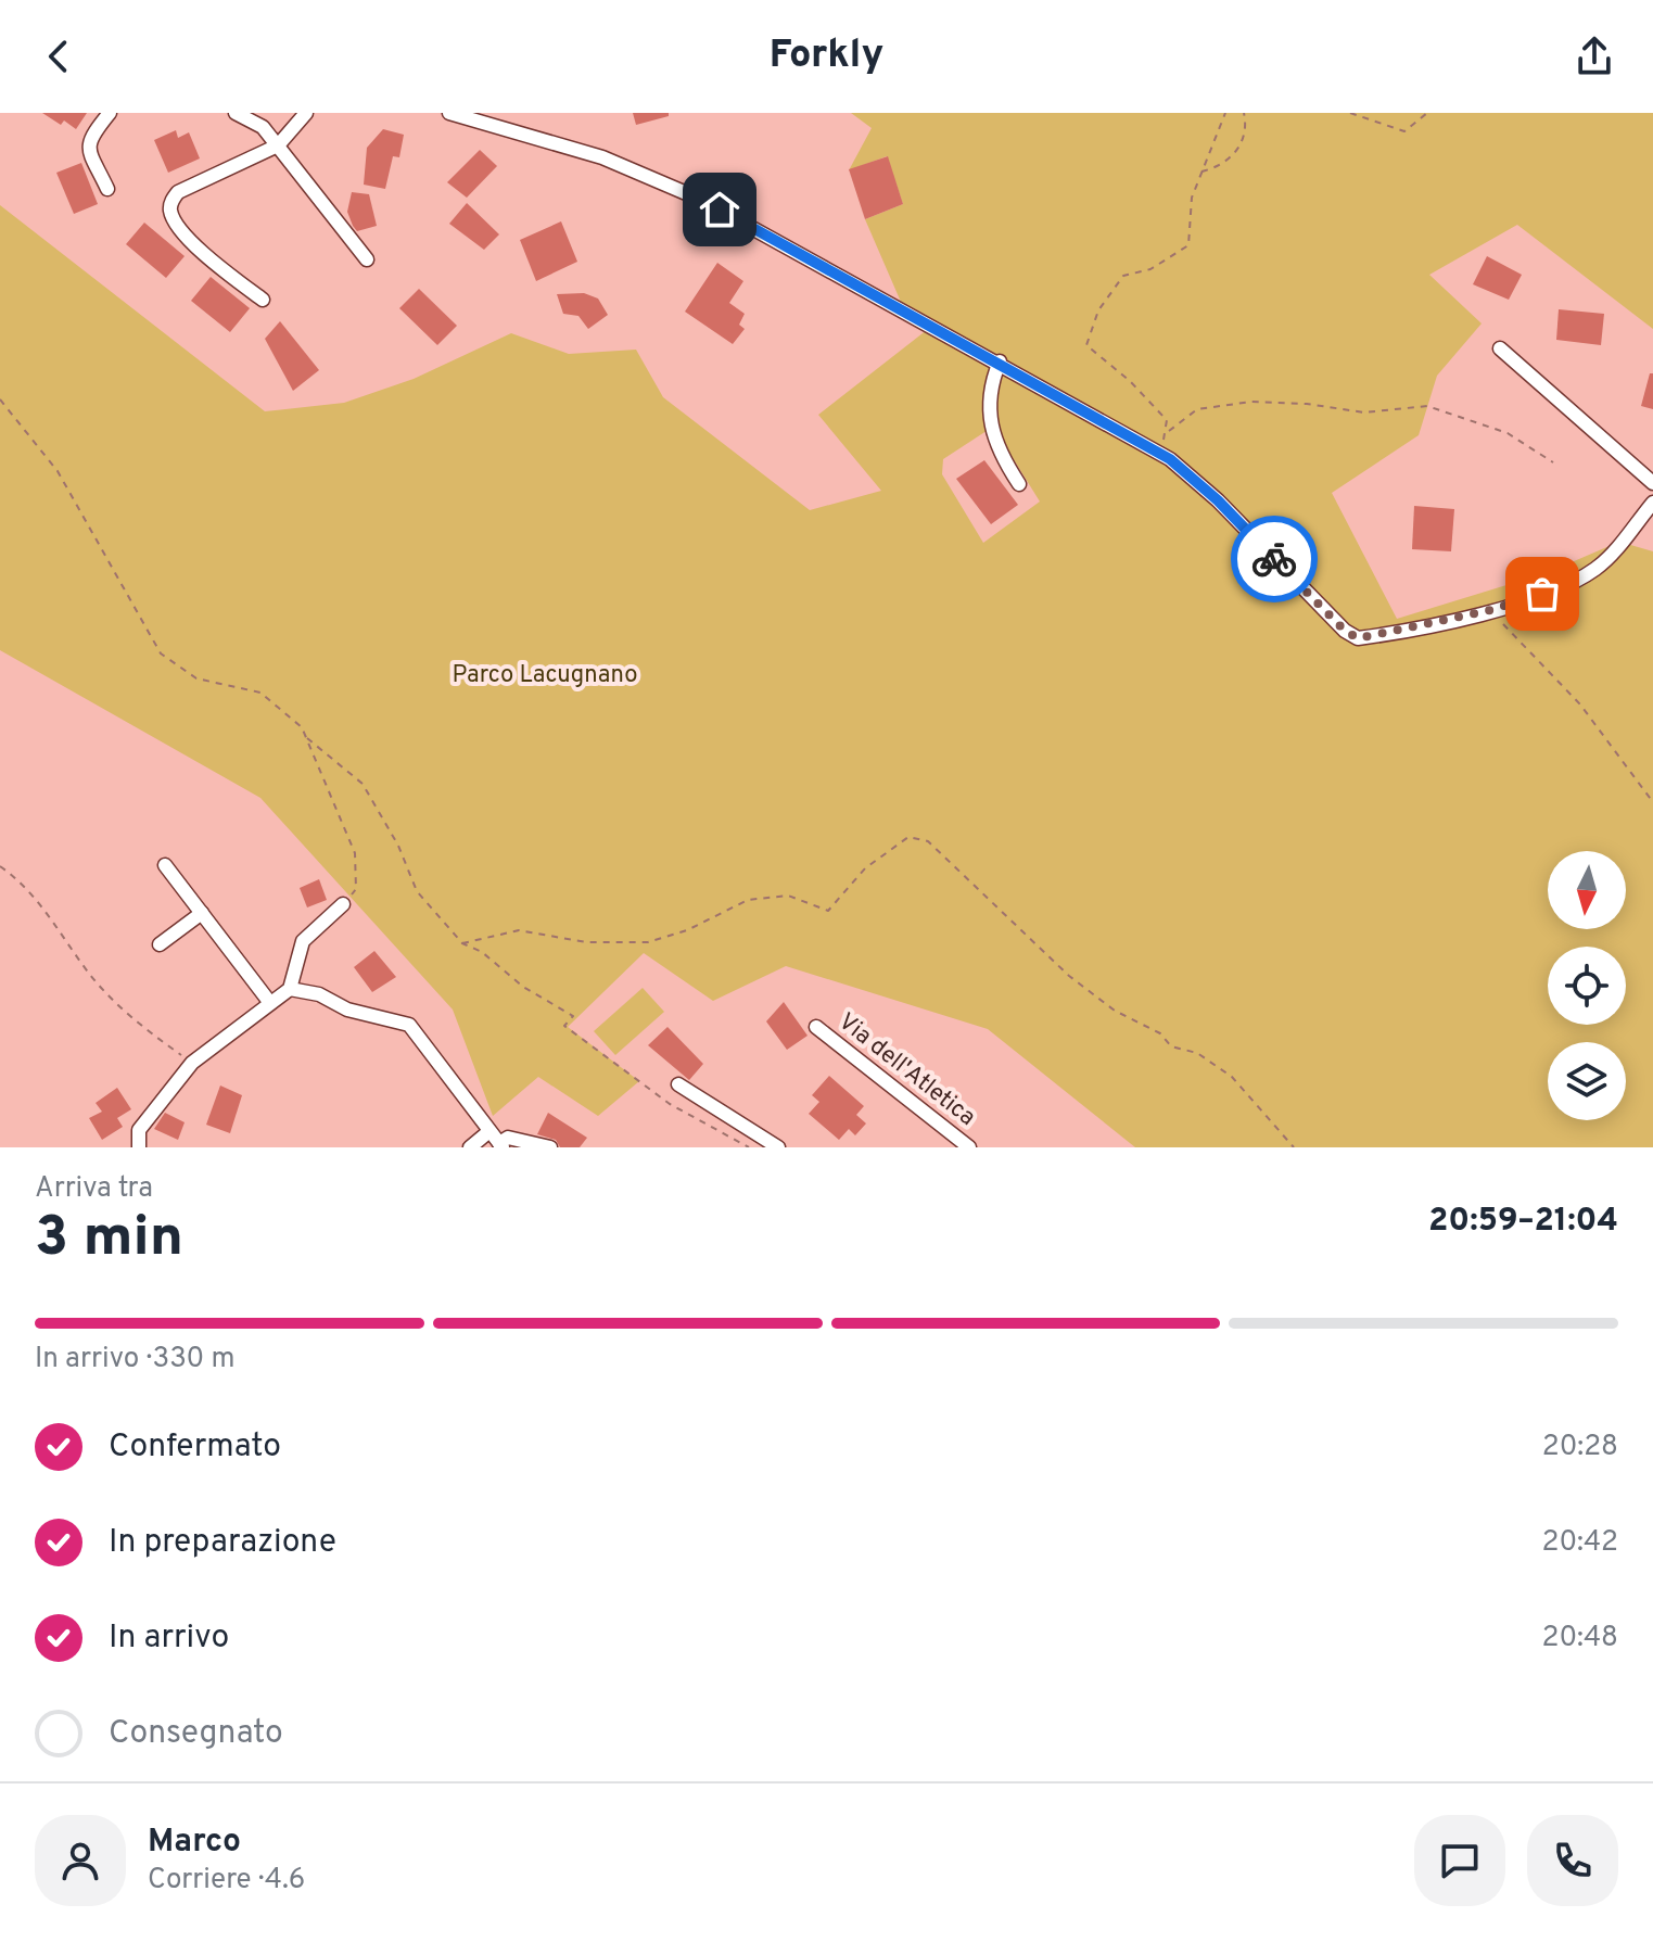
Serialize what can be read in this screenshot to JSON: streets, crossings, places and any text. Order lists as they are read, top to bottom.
{
  "streets": {
    "street": ["Via dell'Atletica"]
  },
  "parks": ["Parco Lacugnano"],
  "north": "bottom",
  "page": {
    "header": "Forkly",
    "heading": ["3 min", "Arriva tra", "20:59–21:04"],
    "panel": ["Marco", "Corriere · 4.6"],
    "bar": "In arrivo · 330 m",
    "list": [
      ["Confermato", "20:28"],
      ["In preparazione", "20:42"],
      ["In arrivo", "20:48"],
      "Consegnato"
    ]
  }
}
